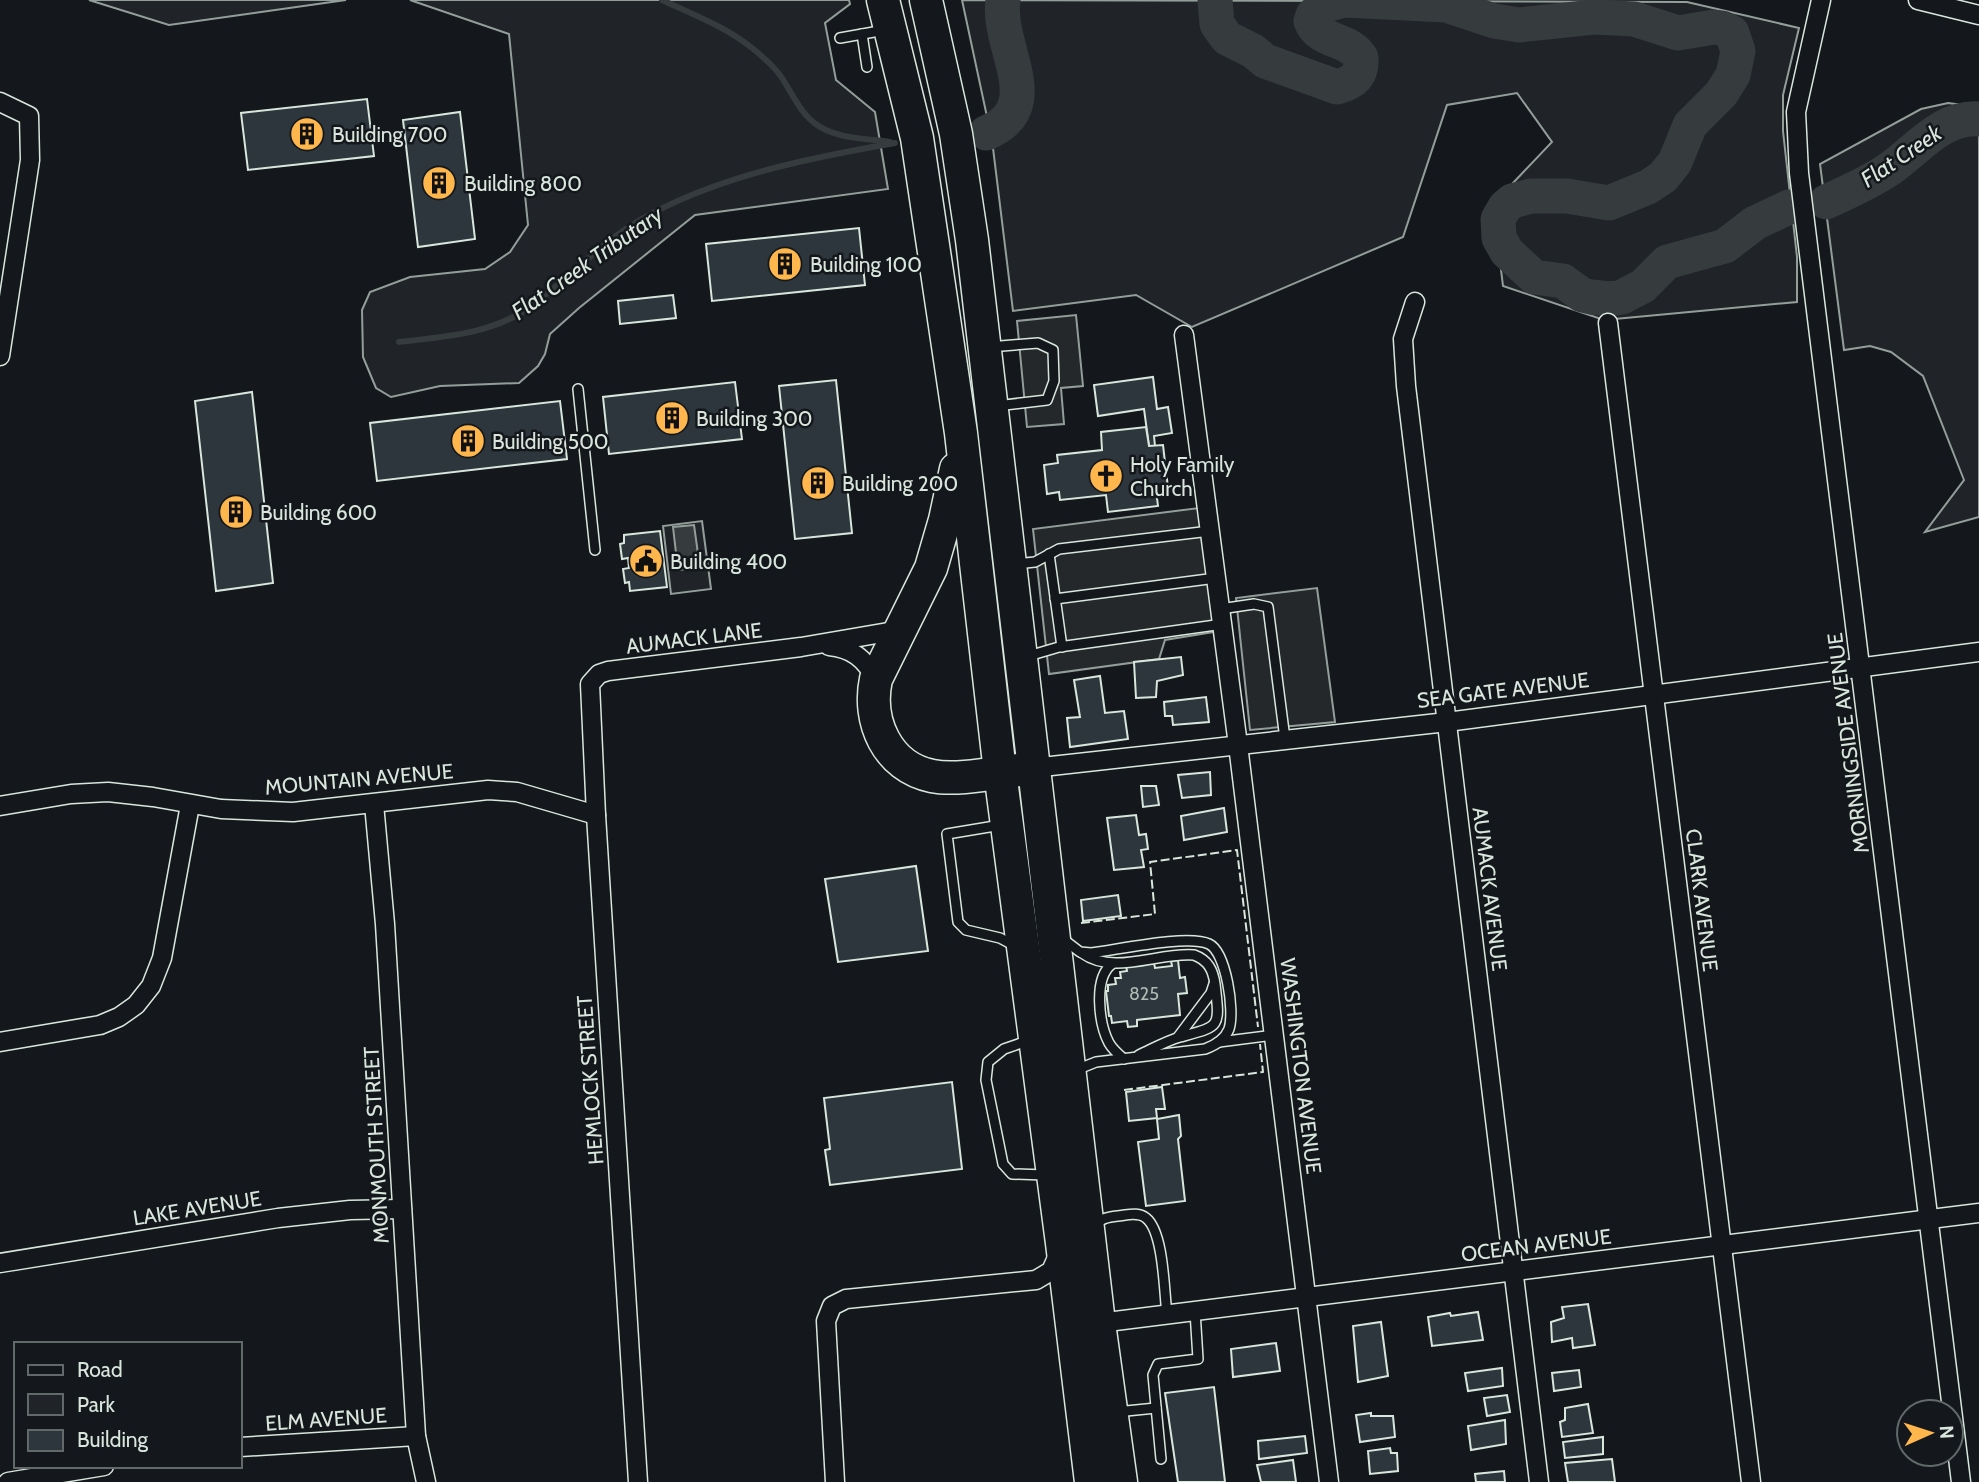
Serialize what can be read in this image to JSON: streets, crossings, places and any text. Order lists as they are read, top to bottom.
{
  "streets": {
    "street": [
      "AUMACK LANE",
      "SEA GATE AVENUE",
      "MORNINGSIDE AVENUE",
      "MOUNTAIN AVENUE",
      "AUMACK AVENUE",
      "CLARK AVENUE",
      "WASHINGTON AVENUE",
      "HEMLOCK STREET",
      "MONMOUTH STREET",
      "LAKE AVENUE",
      "OCEAN AVENUE",
      "ELM AVENUE"
    ]
  },
  "crossings": [
    ["AUMACK LANE", "HEMLOCK STREET"],
    ["SEA GATE AVENUE", "MORNINGSIDE AVENUE"],
    ["SEA GATE AVENUE", "AUMACK AVENUE"],
    ["SEA GATE AVENUE", "CLARK AVENUE"],
    ["SEA GATE AVENUE", "WASHINGTON AVENUE"],
    ["MORNINGSIDE AVENUE", "OCEAN AVENUE"],
    ["MOUNTAIN AVENUE", "HEMLOCK STREET"],
    ["MOUNTAIN AVENUE", "MONMOUTH STREET"],
    ["AUMACK AVENUE", "OCEAN AVENUE"],
    ["CLARK AVENUE", "OCEAN AVENUE"],
    ["WASHINGTON AVENUE", "OCEAN AVENUE"],
    ["MONMOUTH STREET", "LAKE AVENUE"],
    ["MONMOUTH STREET", "ELM AVENUE"]
  ],
  "water": ["Flat Creek", "Flat Creek Tributary"],
  "places": {
    "building": [
      "Building 700",
      "Building 800",
      "Building 100",
      "Building 300",
      "Building 500",
      "Building 200",
      "Building 600"
    ],
    "church": ["Holy Family Church"],
    "public building": ["Building 400"]
  },
  "house_numbers": ["825"],
  "legend": ["Road", "Park", "Building"],
  "north": "right"
}
